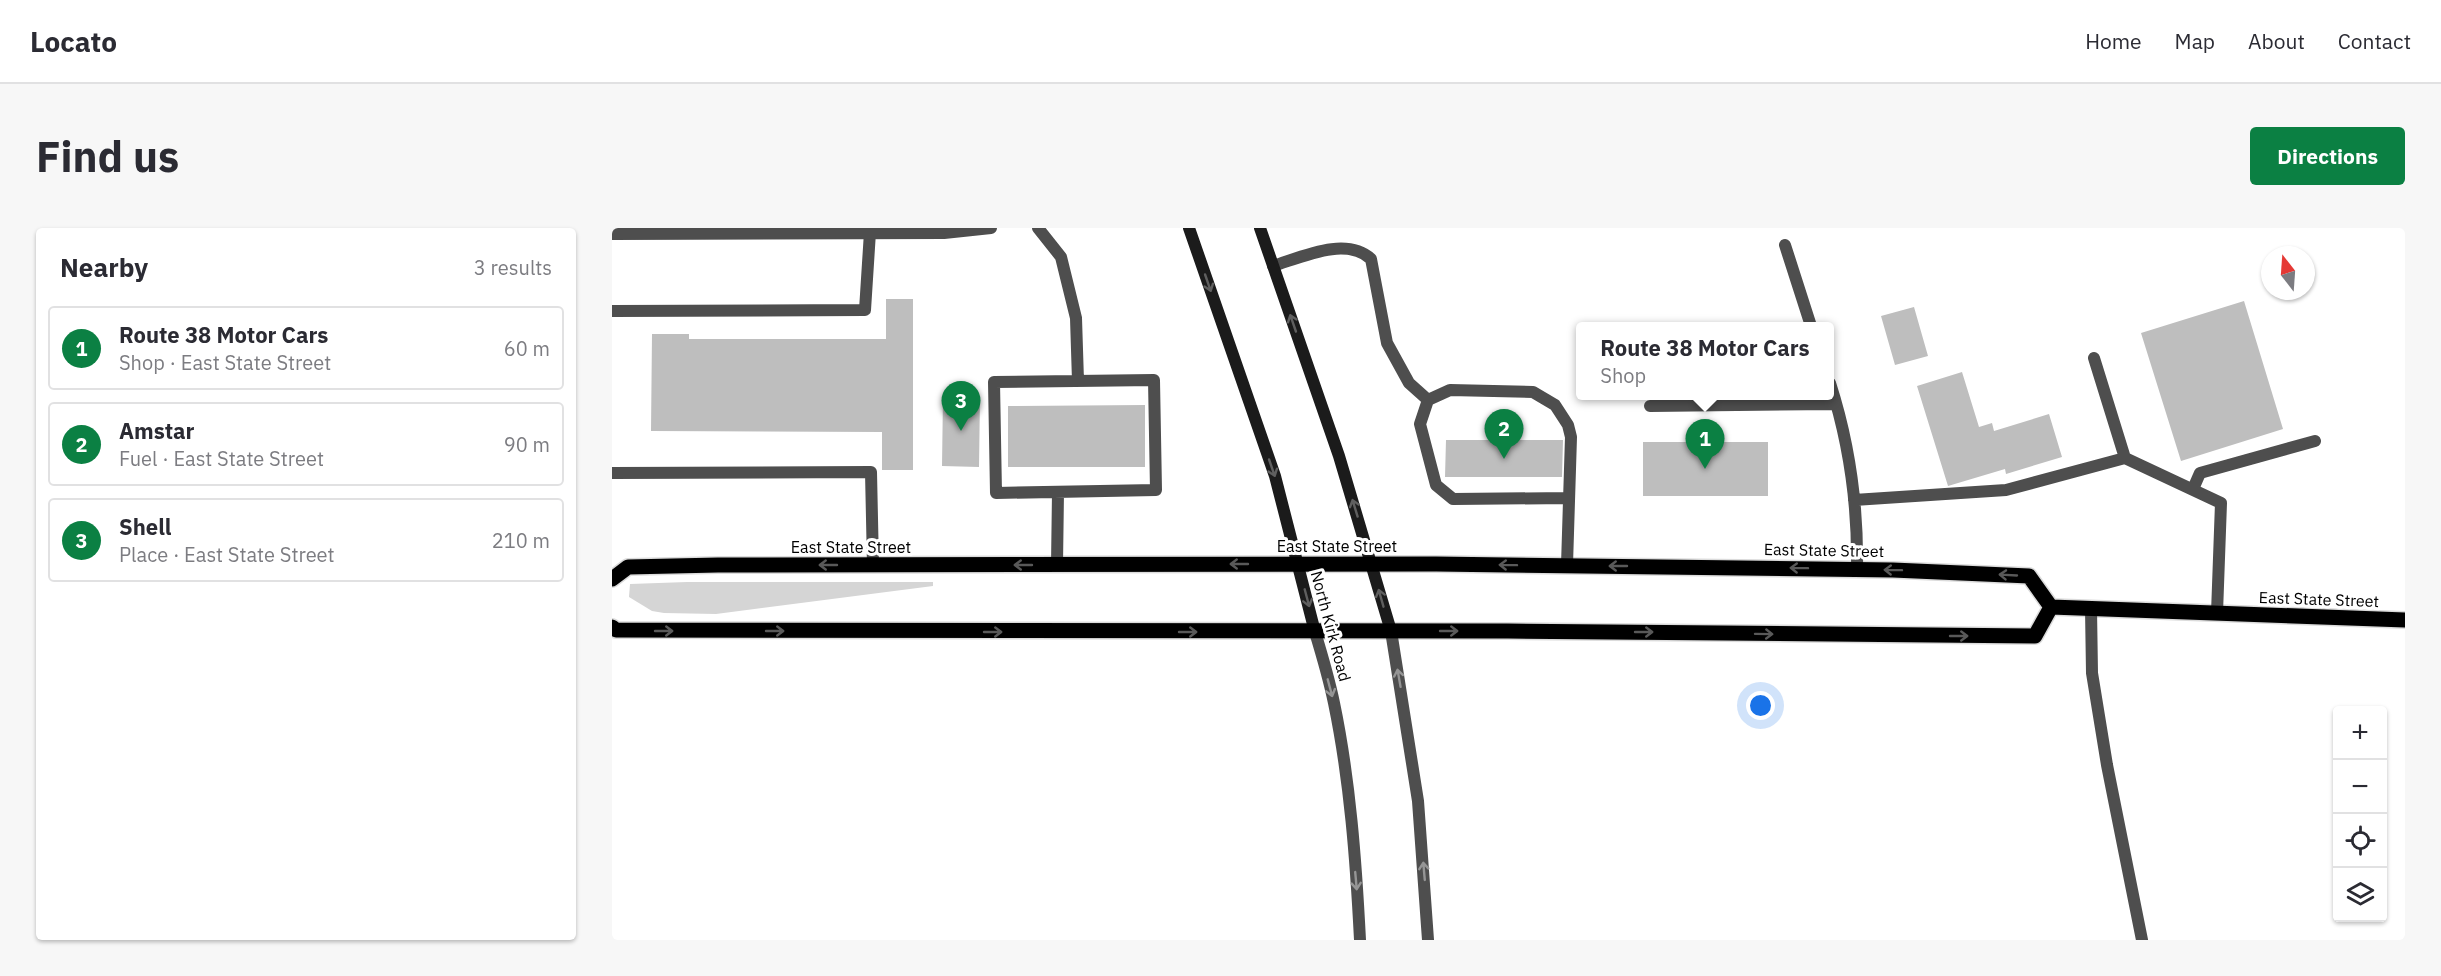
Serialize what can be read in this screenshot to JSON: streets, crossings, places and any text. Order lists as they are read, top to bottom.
{
  "streets": {
    "main road": ["East State Street", "North Kirk Road"]
  },
  "crossings": [
    ["East State Street", "North Kirk Road"]
  ],
  "north": "top",
  "page": {
    "header": "Locato",
    "nav": [
      "Home",
      "Map",
      "About",
      "Contact"
    ],
    "buttons": "Directions",
    "title": "Find us",
    "heading": ["Nearby", "3 results"],
    "list": [
      {
        "mark": "1",
        "name": "Route 38 Motor Cars",
        "note": "Shop · East State Street",
        "value": "60 m"
      },
      {
        "mark": "2",
        "name": "Amstar",
        "note": "Fuel · East State Street",
        "value": "90 m"
      },
      {
        "mark": "3",
        "name": "Shell",
        "note": "Place · East State Street",
        "value": "210 m"
      }
    ],
    "popup": ["Route 38 Motor Cars", "Shop"],
    "pins": ["3", "2", "1"],
    "map_buttons": ["+", "−"]
  }
}
